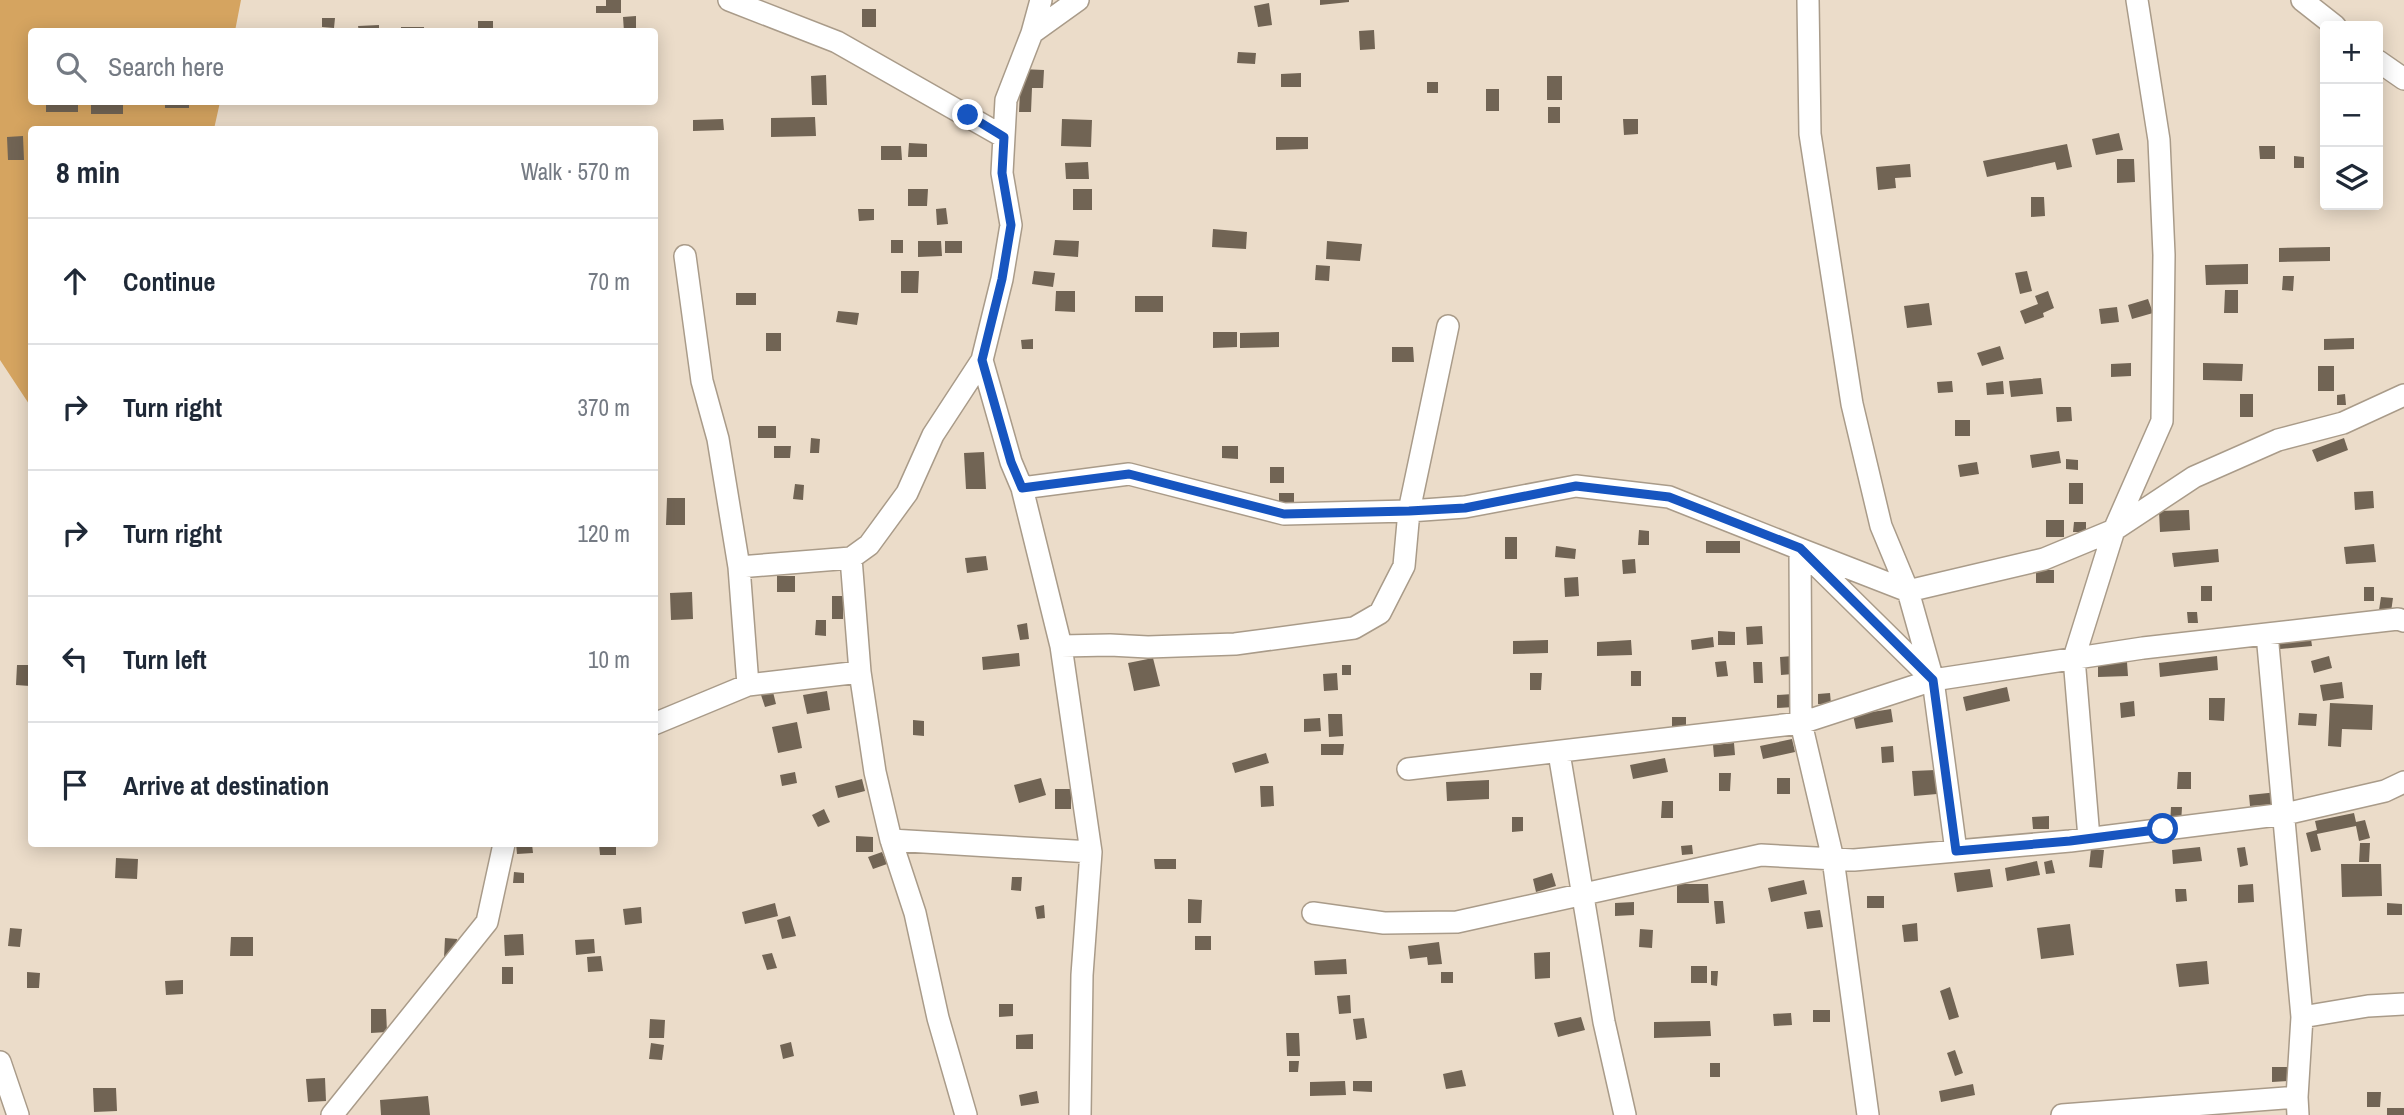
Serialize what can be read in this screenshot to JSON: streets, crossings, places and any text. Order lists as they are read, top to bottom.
{
  "page": {
    "map_buttons": ["+", "−"],
    "search": "Search here",
    "heading": ["8 min", "Walk · 570 m"],
    "list": [
      ["Continue", "70 m"],
      ["Turn right", "370 m"],
      ["Turn right", "120 m"],
      ["Turn left", "10 m"],
      "Arrive at destination"
    ]
  }
}
